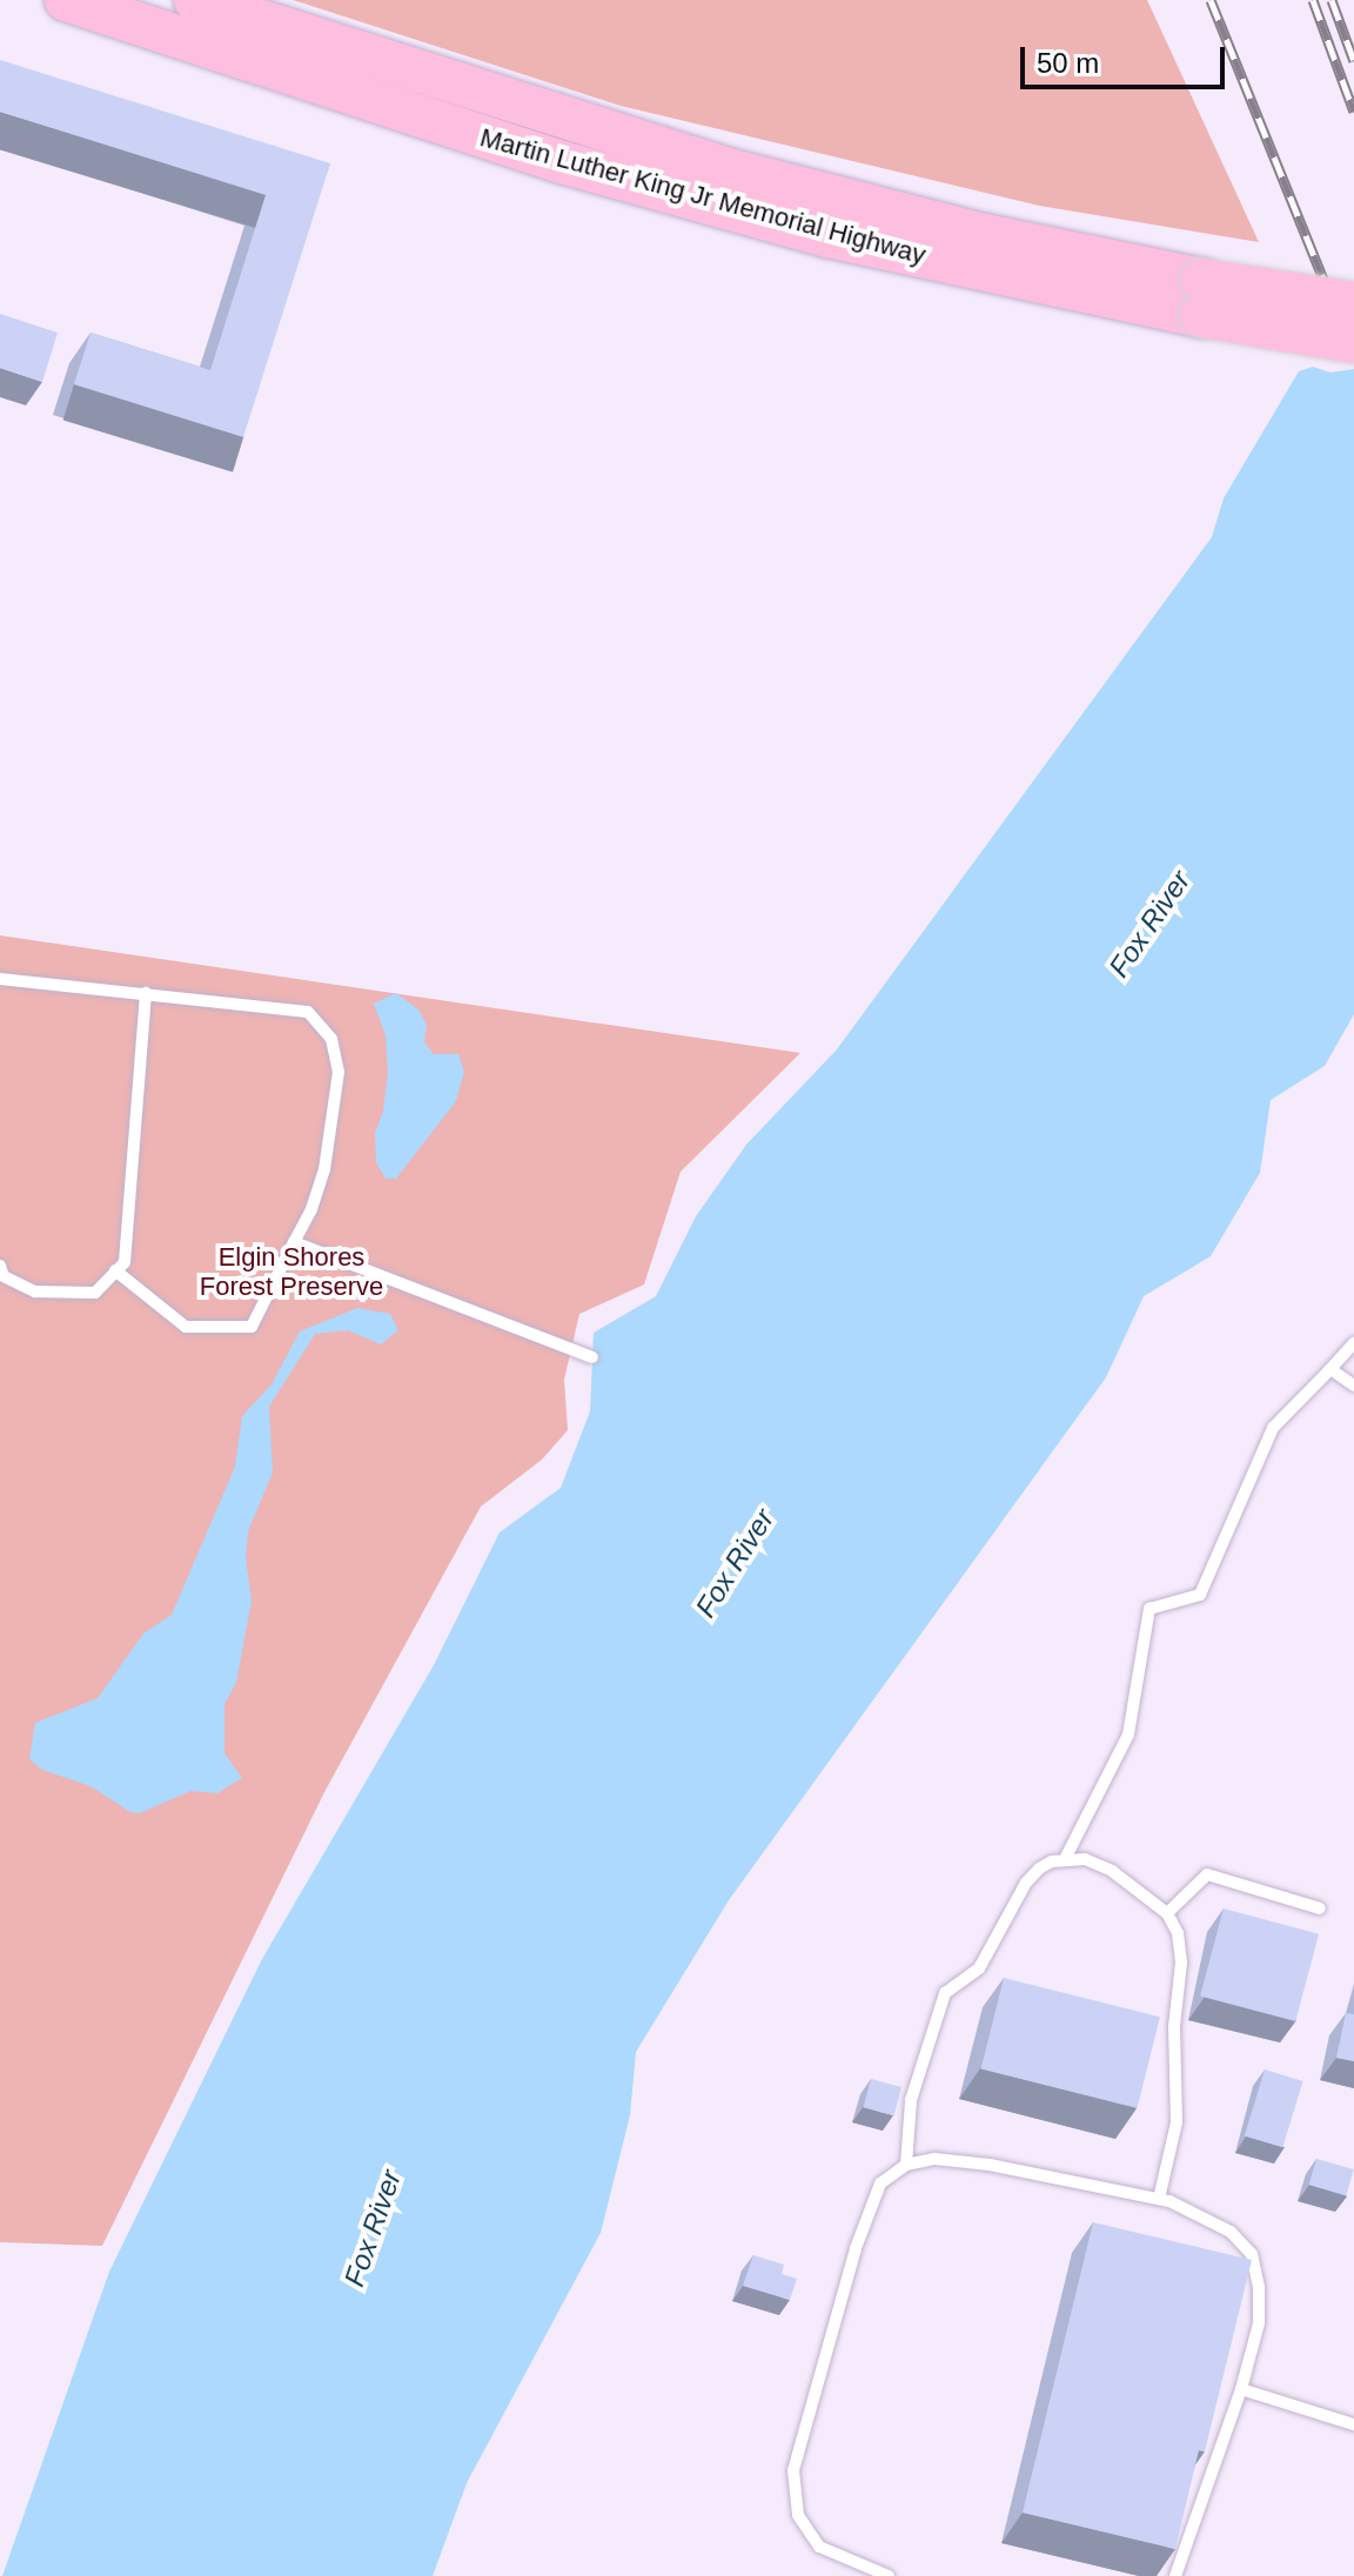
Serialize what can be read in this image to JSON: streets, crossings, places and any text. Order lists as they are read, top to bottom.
{
  "streets": {
    "highway": ["Martin Luther King Jr Memorial Highway"]
  },
  "water": ["Fox River"],
  "parks": ["Elgin Shores Forest Preserve"],
  "scale_bar": "50 m"
}
